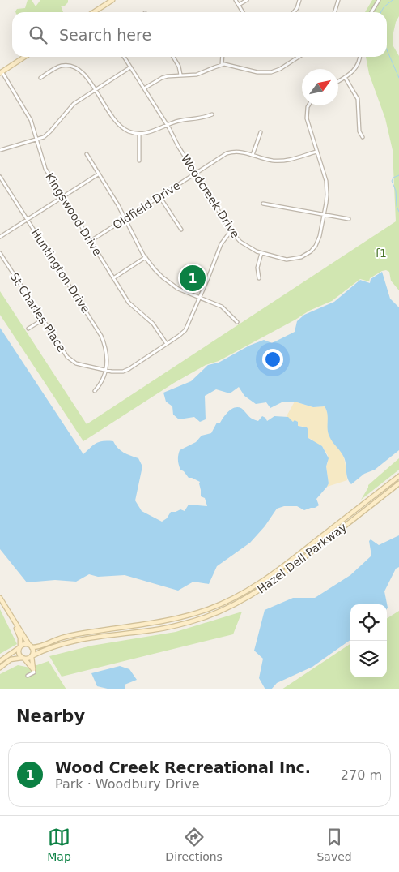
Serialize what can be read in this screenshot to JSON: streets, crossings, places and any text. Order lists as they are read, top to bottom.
{
  "streets": {
    "main road": ["Hazel Dell Parkway"],
    "street": [
      "Woodcreek Drive",
      "Oldfield Drive",
      "Kingswood Drive",
      "Huntington Drive",
      "St Charles Place"
    ]
  },
  "crossings": [
    ["Woodcreek Drive", "Oldfield Drive"],
    ["Woodcreek Drive", "St Charles Place"],
    ["Oldfield Drive", "Kingswood Drive"],
    ["Kingswood Drive", "St Charles Place"],
    ["Huntington Drive", "St Charles Place"]
  ],
  "parks": ["f1"],
  "north": "top right",
  "page": {
    "search": "Search here",
    "pins": "1",
    "heading": "Nearby",
    "list": [
      {
        "mark": "1",
        "name": "Wood Creek Recreational Inc.",
        "note": "Park · Woodbury Drive",
        "value": "270 m"
      }
    ],
    "nav": ["Map", "Directions", "Saved"]
  }
}
